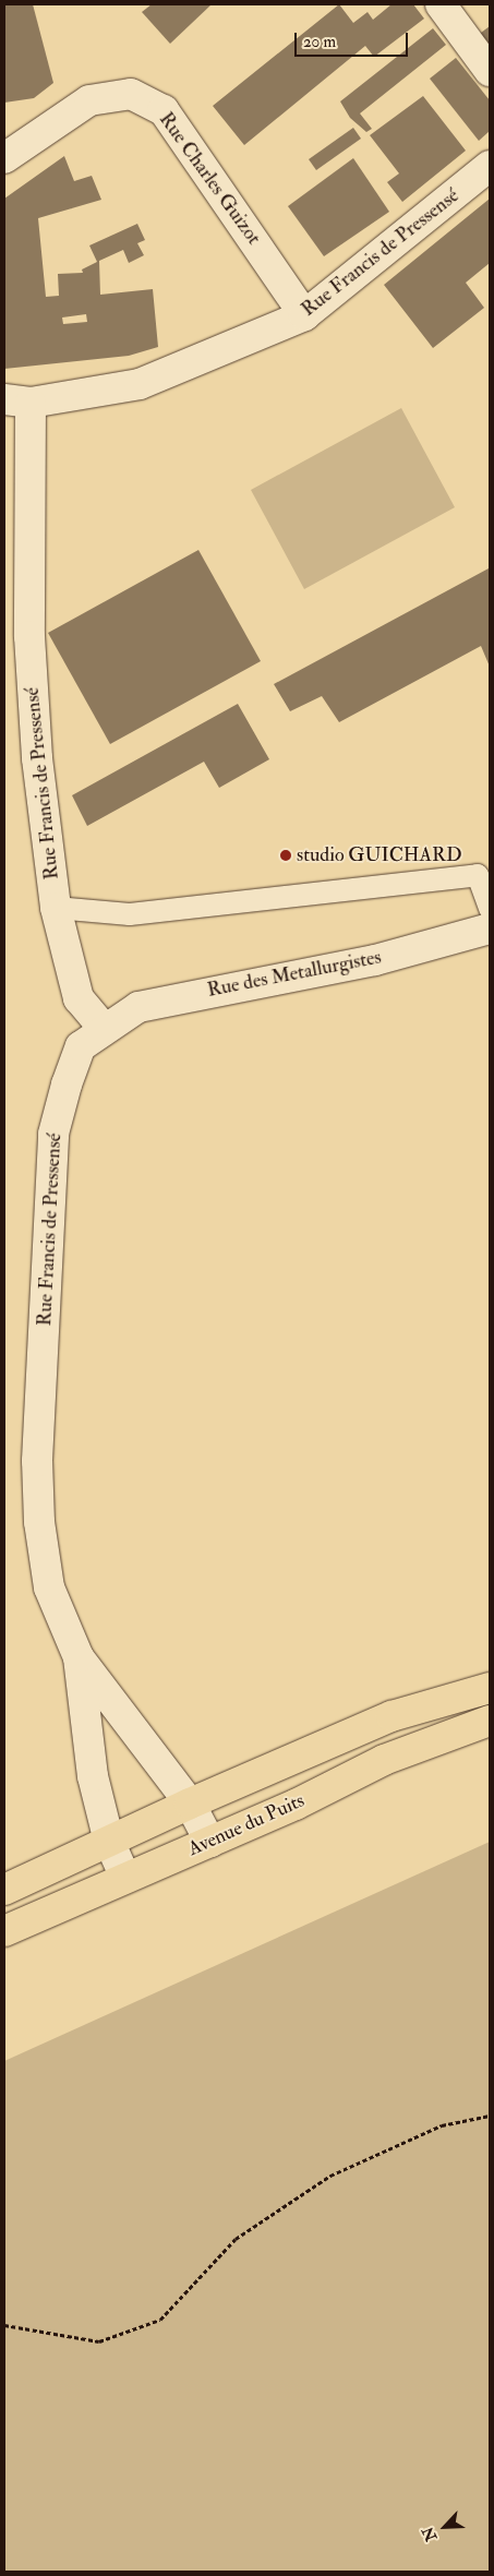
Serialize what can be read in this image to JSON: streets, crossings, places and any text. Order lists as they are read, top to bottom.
{
  "streets": {
    "main road": ["Avenue du Puits"],
    "street": ["Rue Charles Guizot", "Rue Francis de Pressensé", "Rue des Metallurgistes"]
  },
  "crossings": [
    ["Rue Charles Guizot", "Rue Francis de Pressensé"],
    ["Rue Francis de Pressensé", "Rue des Metallurgistes"]
  ],
  "places": ["studio GUICHARD"],
  "scale_bar": "20 m",
  "north": "bottom left"
}
